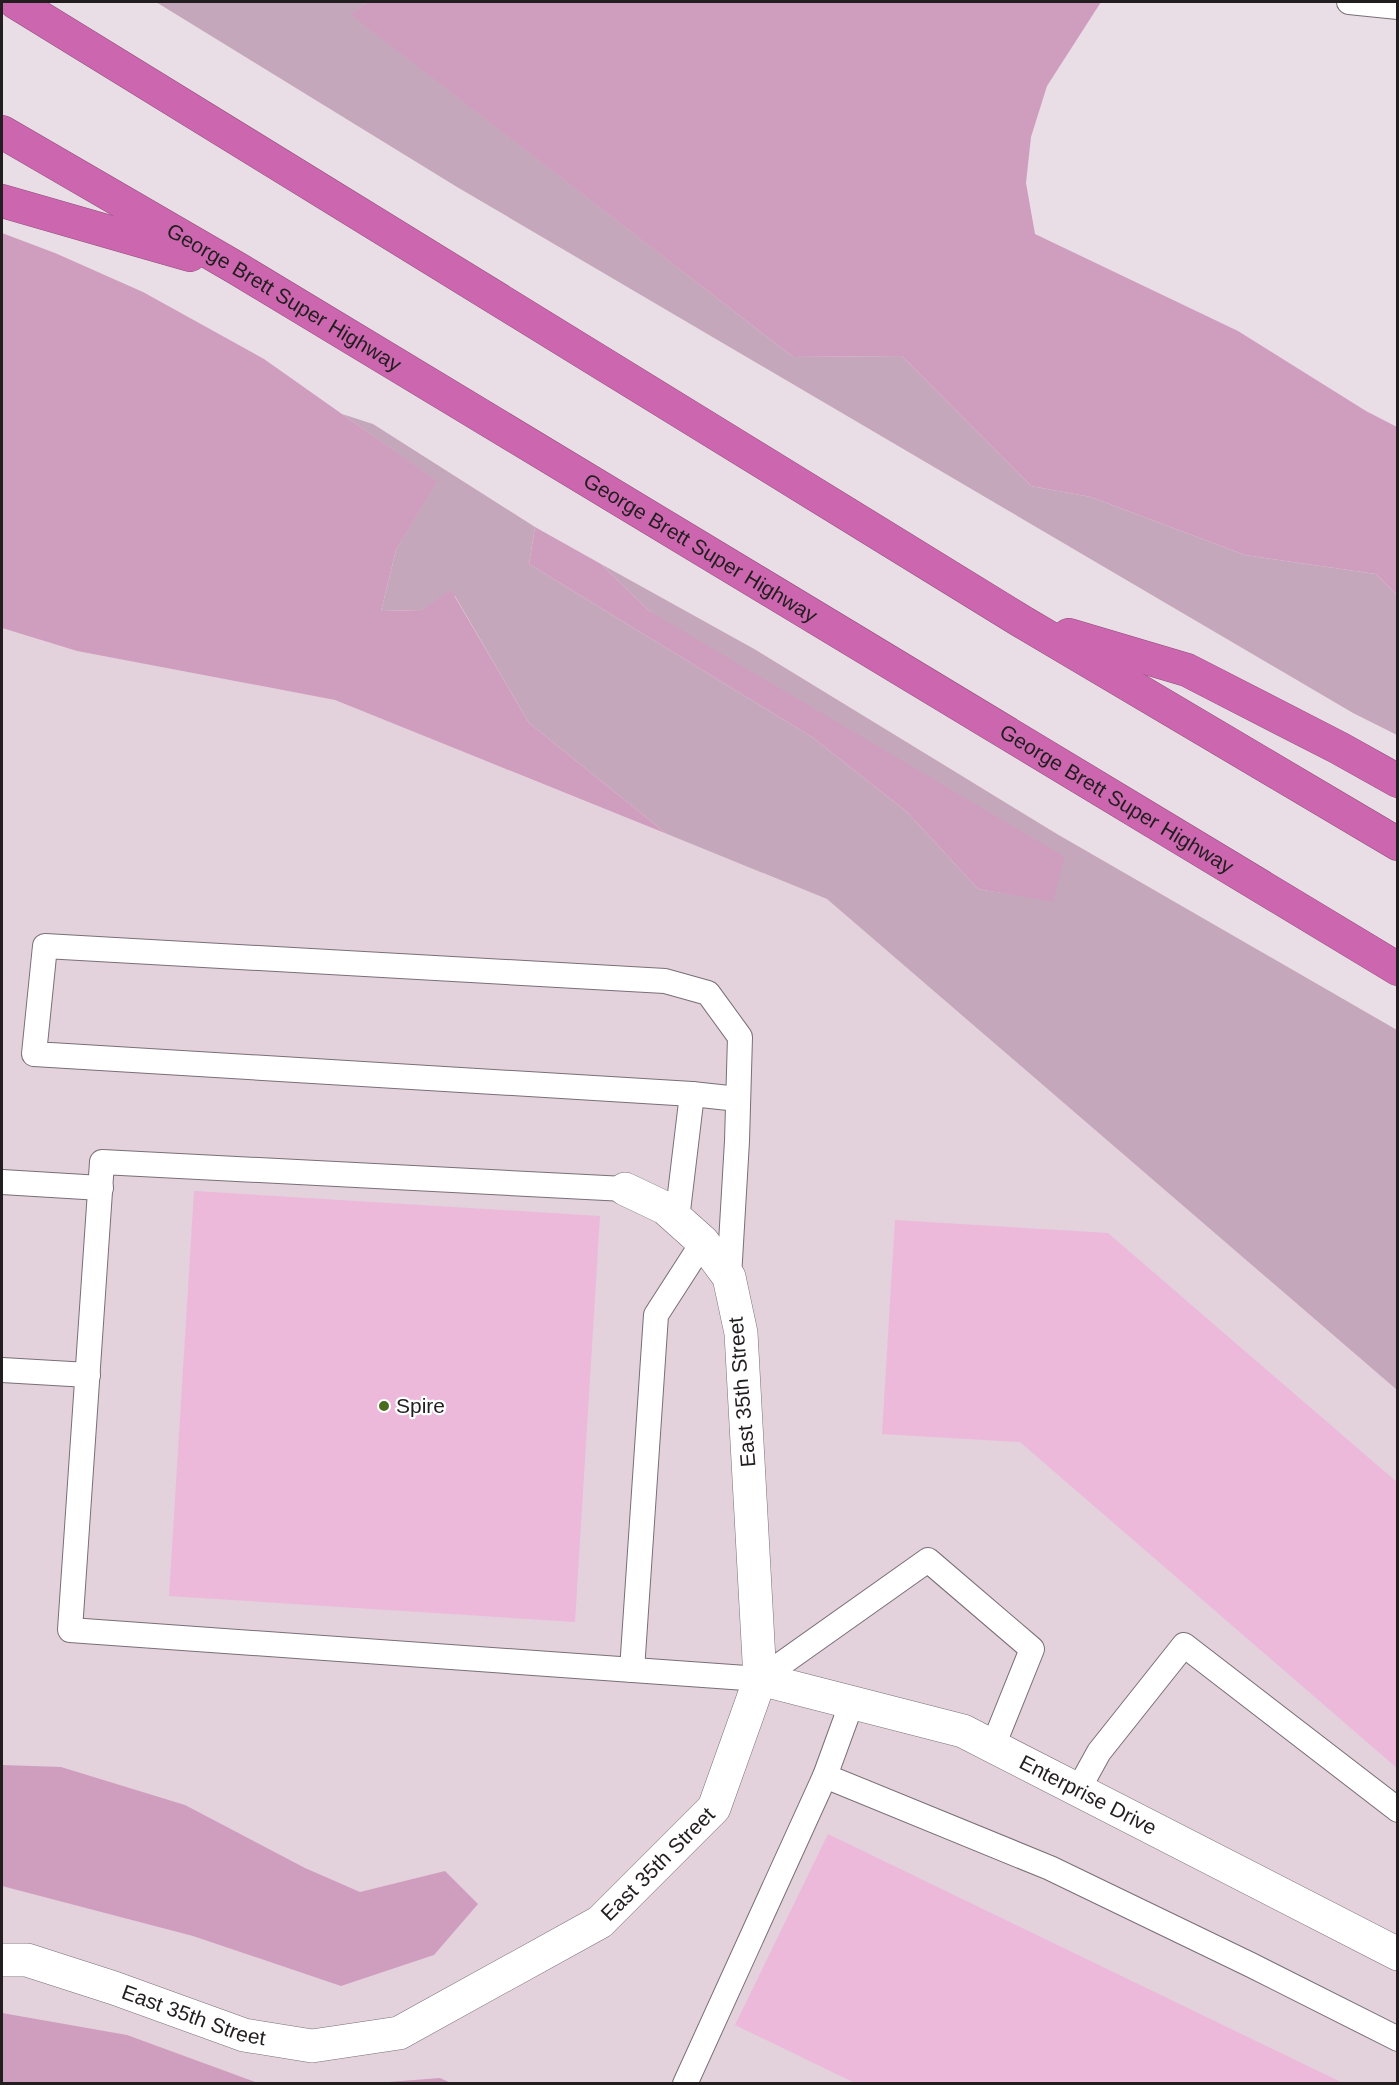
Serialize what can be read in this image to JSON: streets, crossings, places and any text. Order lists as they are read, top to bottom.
{
  "streets": {
    "highway": ["George Brett Super Highway"],
    "street": ["East 35th Street", "Enterprise Drive"]
  },
  "crossings": [
    ["East 35th Street", "Enterprise Drive"]
  ],
  "places": ["Spire"]
}
